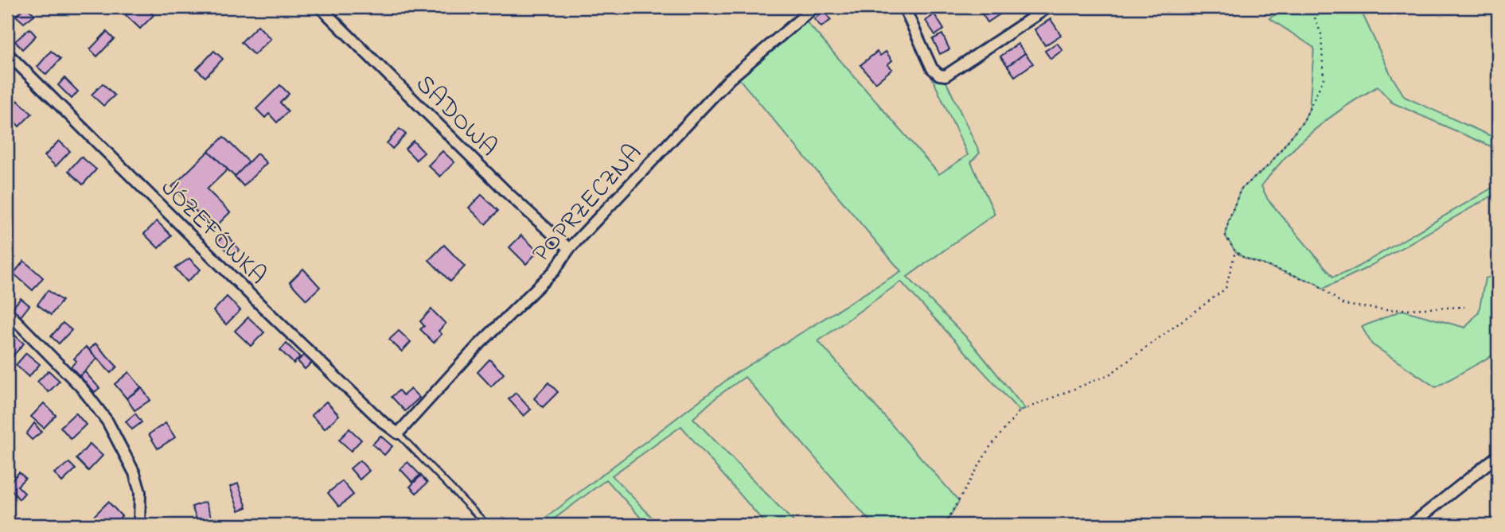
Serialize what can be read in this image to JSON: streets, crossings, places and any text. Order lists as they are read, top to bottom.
{
  "streets": {
    "street": ["SADOWA", "POPRZECZNA", "JÓZEFÓWKA"]
  },
  "crossings": [
    ["SADOWA", "POPRZECZNA"],
    ["POPRZECZNA", "JÓZEFÓWKA"]
  ]
}
